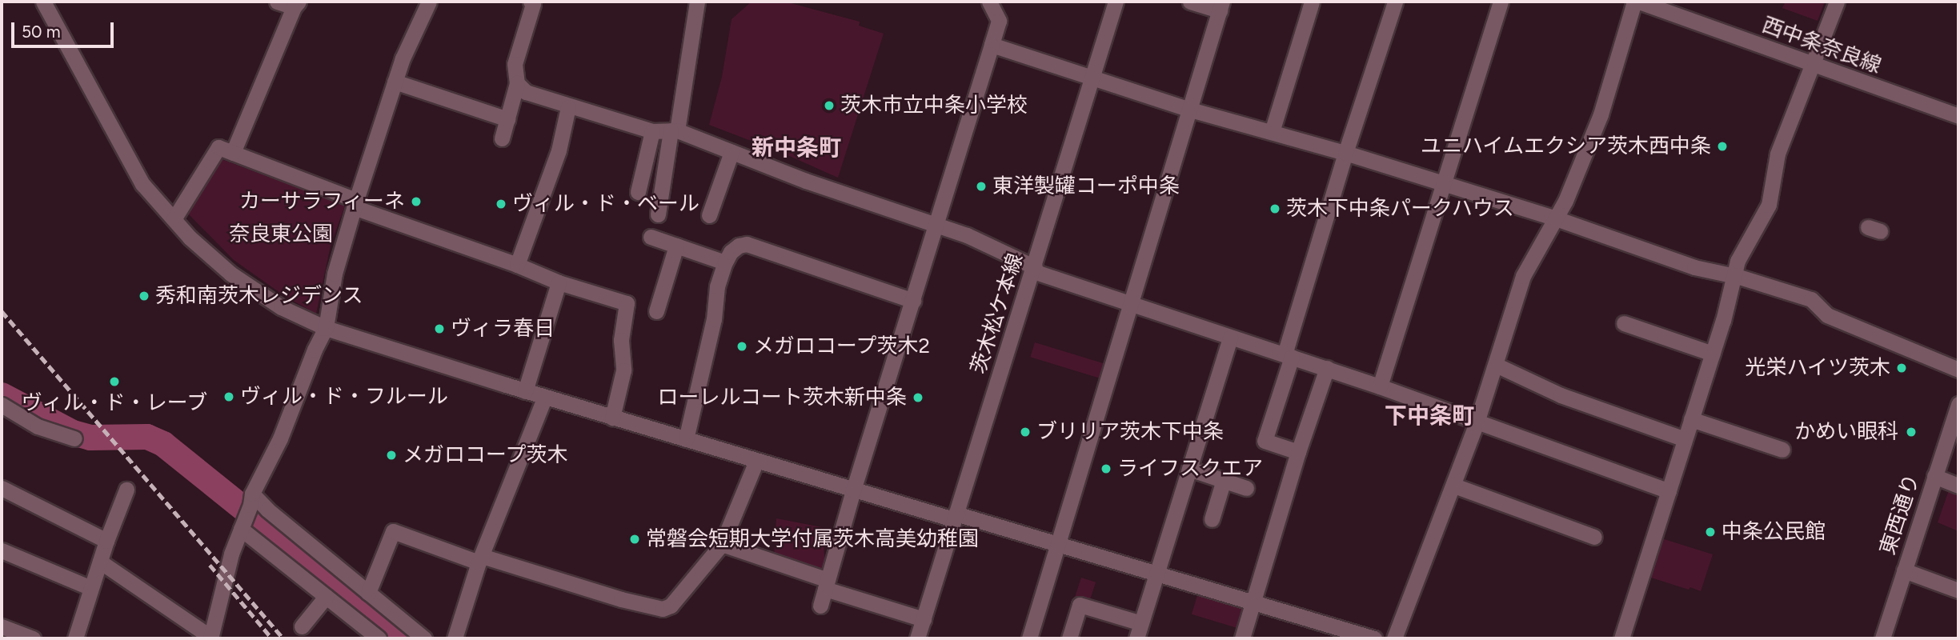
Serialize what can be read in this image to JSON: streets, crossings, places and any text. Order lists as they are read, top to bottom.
{
  "streets": {
    "street": ["西中条奈良線", "茨木松ケ本線", "東西通り"]
  },
  "districts": ["新中条町", "下中条町"],
  "parks": ["奈良東公園"],
  "places": [
    "茨木市立中条小学校",
    "ユニハイムエクシア茨木西中条",
    "東洋製罐コーポ中条",
    "カーサラフィーネ",
    "ヴィル・ド・ベール",
    "茨木下中条パークハウス",
    "秀和南茨木レジデンス",
    "ヴィラ春日",
    "メガロコープ茨木2",
    "光栄ハイツ茨木",
    "ヴィル・ド・レーブ",
    "ヴィル・ド・フルール",
    "ローレルコート茨木新中条",
    "ブリリア茨木下中条",
    "かめい眼科",
    "メガロコープ茨木",
    "ライフスクエア",
    "中条公民館",
    "常磐会短期大学付属茨木高美幼稚園"
  ],
  "scale_bar": "50 m"
}
